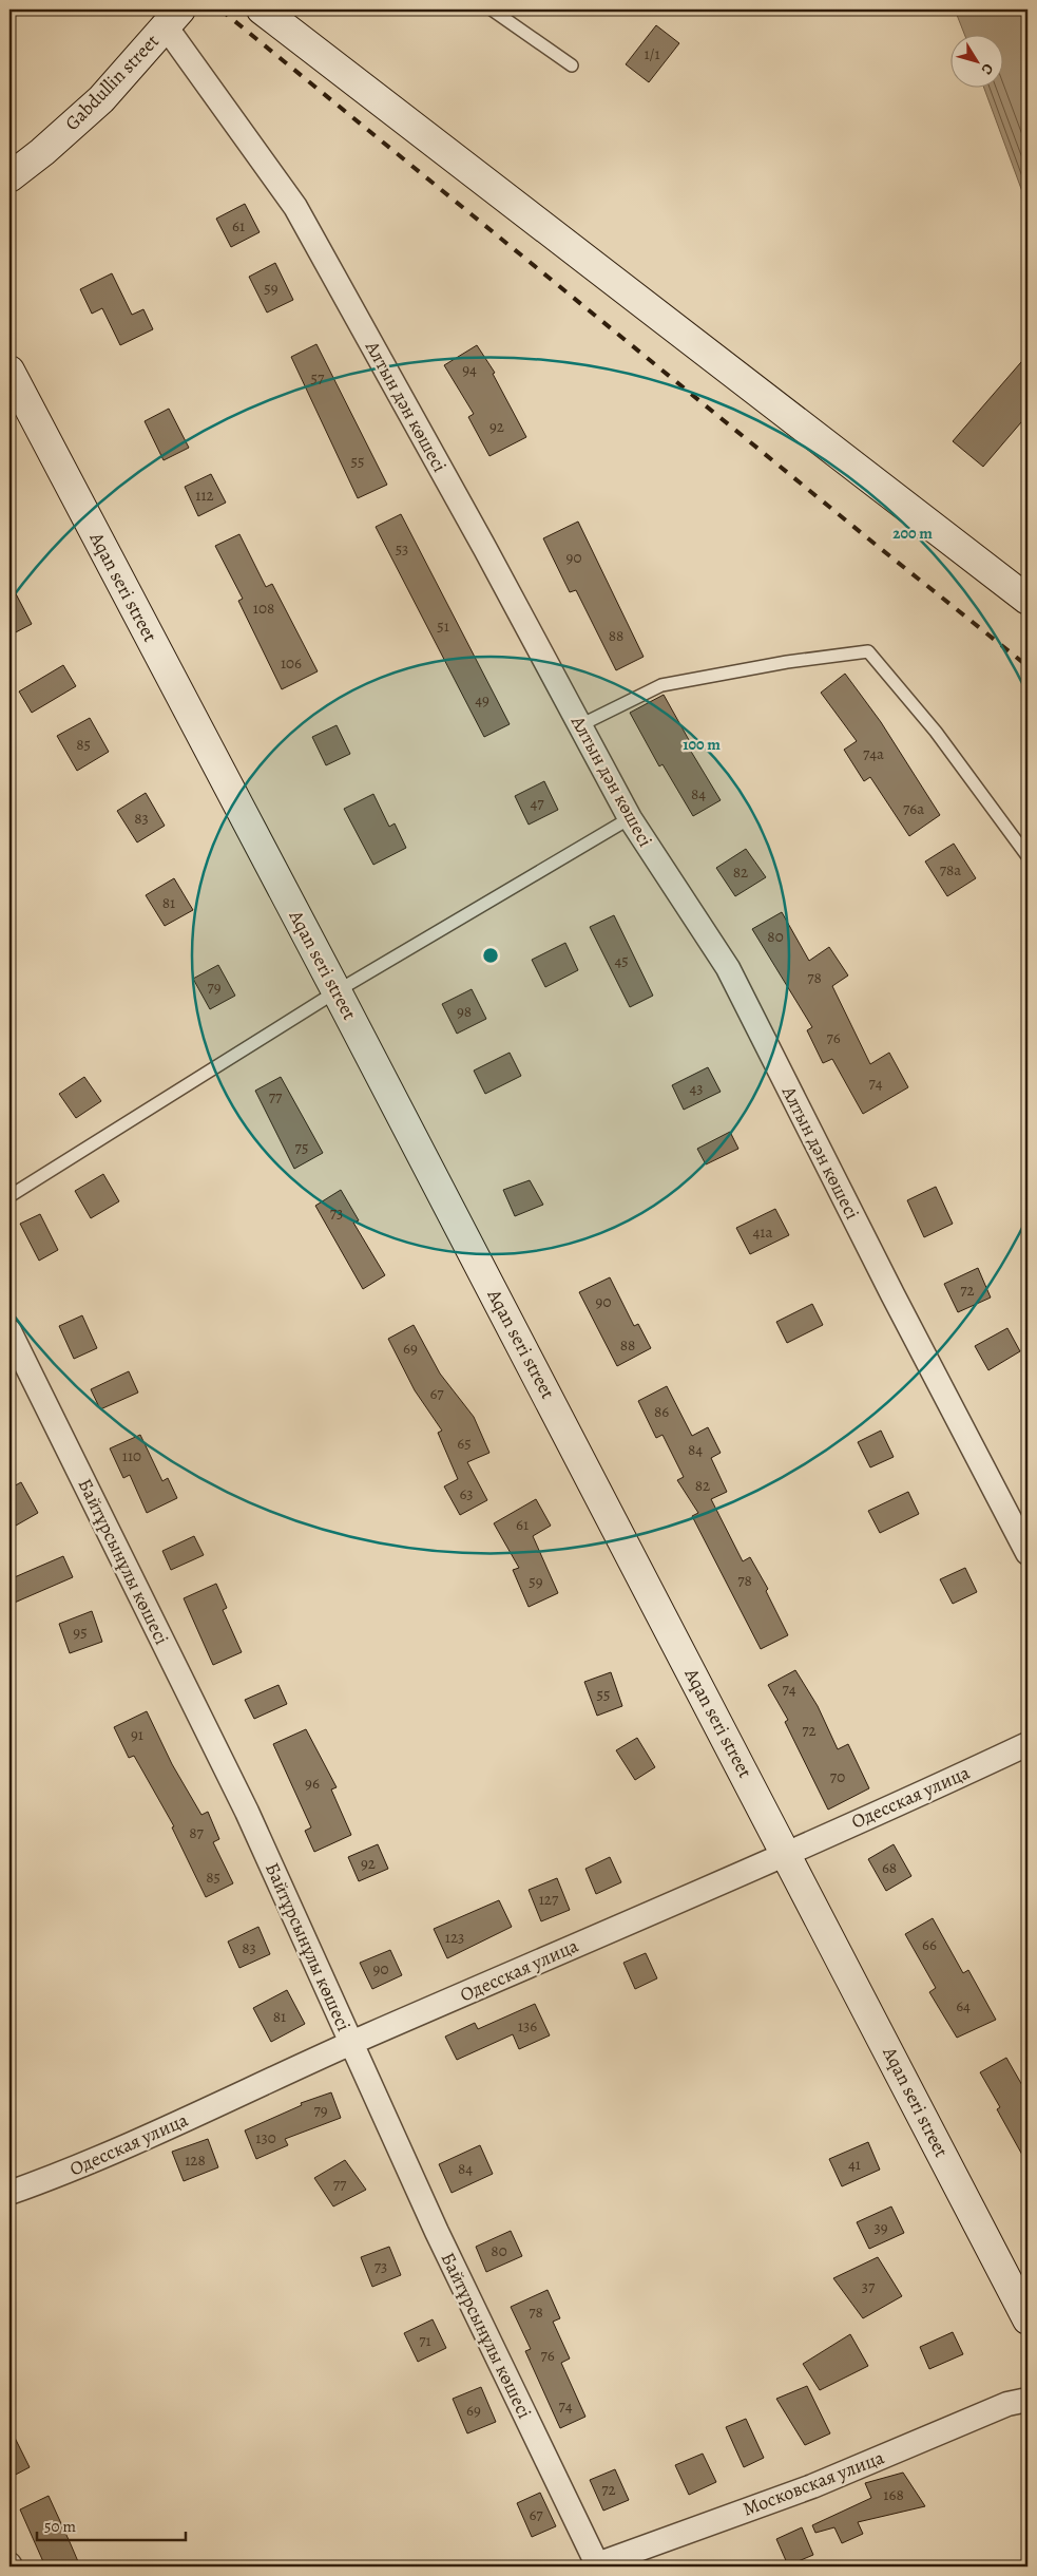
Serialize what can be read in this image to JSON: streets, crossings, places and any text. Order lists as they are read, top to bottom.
{
  "streets": {
    "street": [
      "Gabdullin street",
      "Алтын дән көшесі",
      "Aqan seri street",
      "Байтұрсынұлы көшесі",
      "Одесская улица",
      "Московская улица"
    ]
  },
  "crossings": [
    ["Gabdullin street", "Алтын дән көшесі"],
    ["Aqan seri street", "Одесская улица"],
    ["Байтұрсынұлы көшесі", "Одесская улица"],
    ["Байтұрсынұлы көшесі", "Московская улица"]
  ],
  "house_numbers": [
    "1/1",
    "61",
    "59",
    "94",
    "57",
    "92",
    "55",
    "112",
    "53",
    "90",
    "108",
    "51",
    "88",
    "106",
    "49",
    "85",
    "74а",
    "84",
    "47",
    "76а",
    "83",
    "78а",
    "82",
    "81",
    "80",
    "45",
    "78",
    "79",
    "98",
    "76",
    "74",
    "43",
    "77",
    "75",
    "73",
    "41а",
    "72",
    "90",
    "88",
    "69",
    "67",
    "86",
    "65",
    "84",
    "110",
    "82",
    "63",
    "61",
    "78",
    "59",
    "95",
    "74",
    "55",
    "72",
    "91",
    "70",
    "96",
    "87",
    "92",
    "68",
    "85",
    "127",
    "123",
    "66",
    "83",
    "90",
    "64",
    "81",
    "136",
    "79",
    "130",
    "128",
    "41",
    "84",
    "77",
    "39",
    "80",
    "73",
    "37",
    "78",
    "71",
    "76",
    "74",
    "69",
    "72",
    "168",
    "67"
  ],
  "scale_bar": "50 m",
  "north": "bottom right",
  "rings": ["200 m", "100 m"]
}
